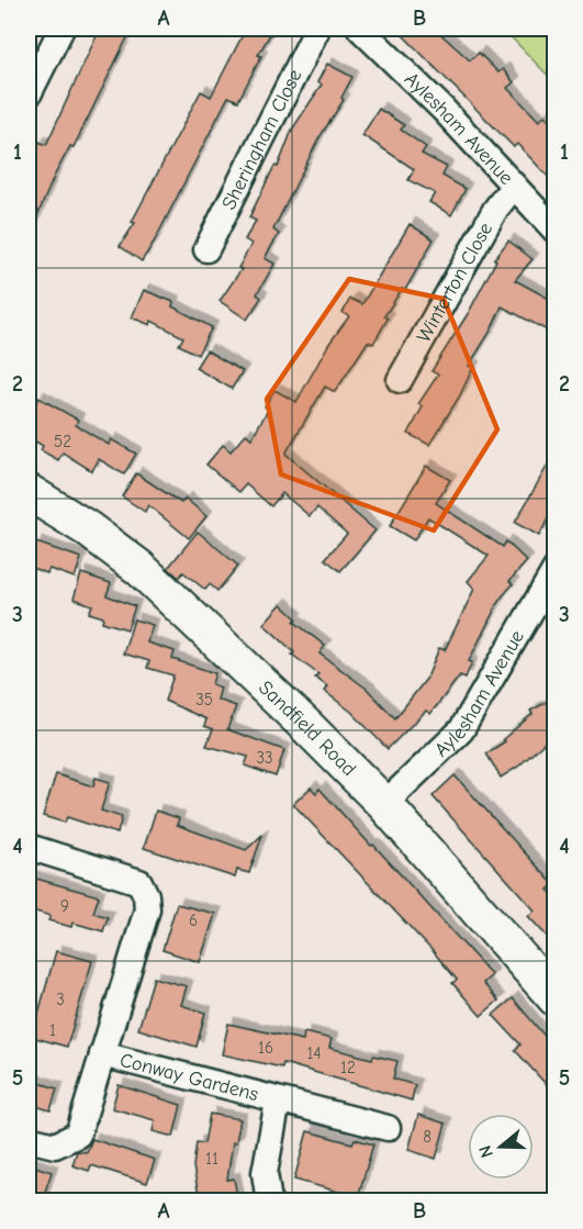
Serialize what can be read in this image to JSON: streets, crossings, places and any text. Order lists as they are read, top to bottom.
{
  "streets": {
    "street": [
      "Aylesham Avenue",
      "Sheringham Close",
      "Winterton Close",
      "Sandfield Road",
      "Conway Gardens"
    ]
  },
  "crossings": [
    ["Aylesham Avenue", "Winterton Close"],
    ["Aylesham Avenue", "Sandfield Road"]
  ],
  "house_numbers": [
    "52",
    "35",
    "33",
    "9",
    "6",
    "3",
    "1",
    "16",
    "14",
    "12",
    "8",
    "11"
  ],
  "north": "left",
  "grid": {
    "columns": ["A", "B"],
    "rows": [
      "1",
      "2",
      "3",
      "4",
      "5"
    ]
  }
}
